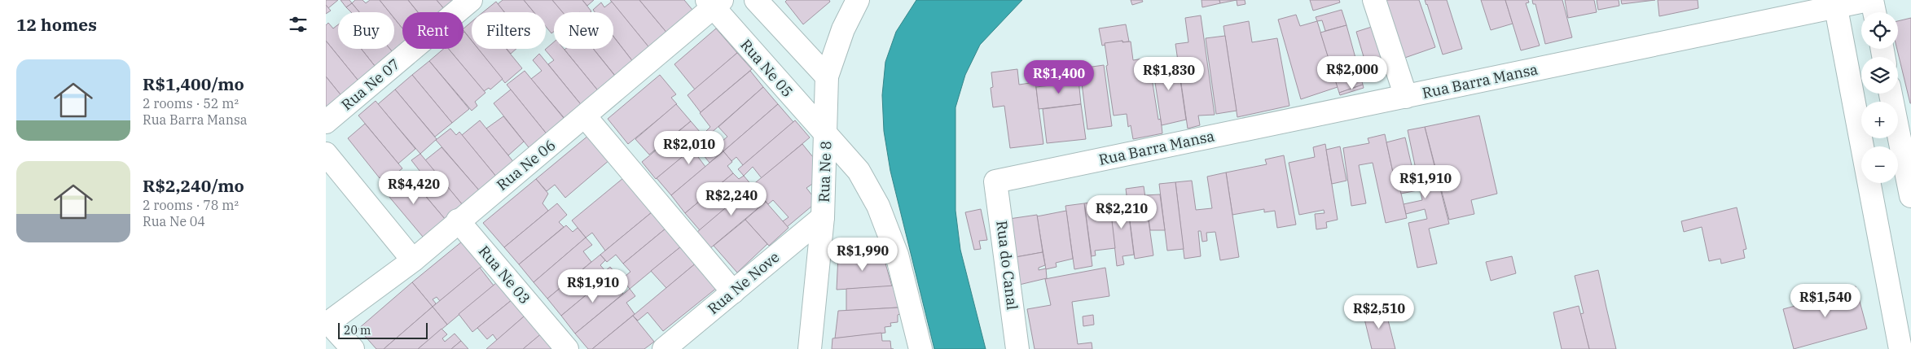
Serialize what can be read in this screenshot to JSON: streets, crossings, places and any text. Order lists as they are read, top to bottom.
{
  "streets": {
    "street": [
      "Rua Ne 05",
      "Rua Barra Mansa",
      "Rua Ne 07",
      "Rua Ne 06",
      "Rua Ne 8",
      "Rua do Canal",
      "Rua Ne 03",
      "Rua Ne Nove"
    ]
  },
  "crossings": [
    ["Rua Ne 05", "Rua Ne 06"],
    ["Rua Ne 05", "Rua Ne 8"],
    ["Rua Barra Mansa", "Rua do Canal"],
    ["Rua Ne 06", "Rua Ne 03"],
    ["Rua Ne 8", "Rua Ne Nove"]
  ],
  "scale_bar": "20 m",
  "page": {
    "heading": "12 homes",
    "map_buttons": ["+", "−"],
    "chip": [
      "Buy",
      "Rent",
      "Filters",
      "New"
    ],
    "list": [
      {
        "name": "R$1,400/mo",
        "note": "2 rooms · 52 m² · Rua Barra Mansa"
      },
      {
        "name": "R$2,240/mo",
        "note": "2 rooms · 78 m² · Rua Ne 04"
      }
    ],
    "price": [
      "R$2,000",
      "R$1,830",
      "R$1,400",
      "R$2,010",
      "R$1,910",
      "R$4,420",
      "R$2,240",
      "R$2,210",
      "R$1,990",
      "R$1,910",
      "R$1,540",
      "R$2,510"
    ],
    "scale": "20 m"
  }
}
